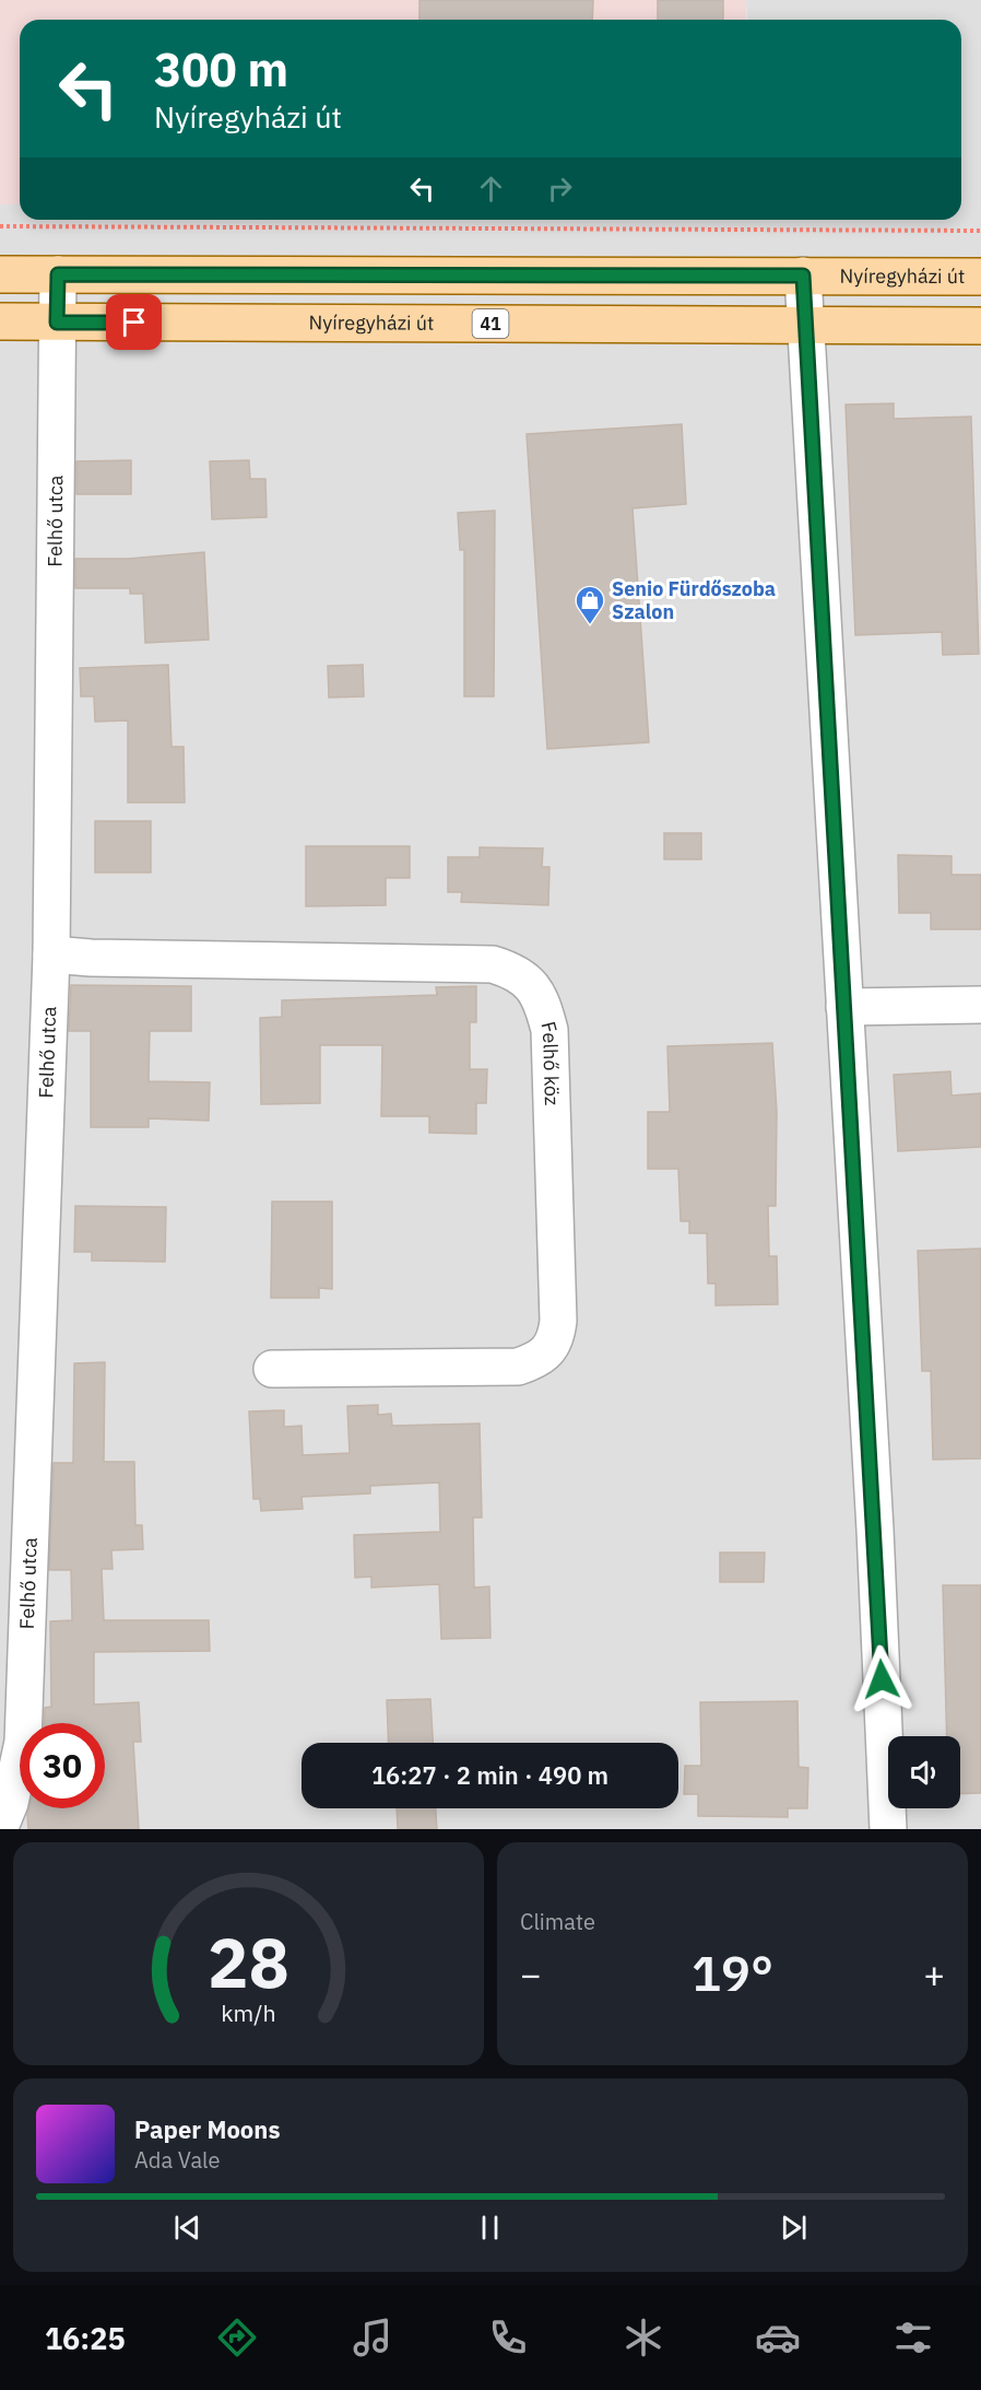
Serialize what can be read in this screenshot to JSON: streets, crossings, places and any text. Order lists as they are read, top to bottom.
{
  "streets": {
    "main road": ["Nyíregyházi út", "41"],
    "street": ["Felhő utca", "Felhő köz"]
  },
  "crossings": [
    ["Nyíregyházi út", "Felhő utca"],
    ["Felhő utca", "Felhő köz"]
  ],
  "places": {
    "shop": ["Senio Fürdőszoba Szalon"]
  },
  "page": {
    "turn": ["300 m", "Nyíregyházi út"],
    "limit": "30",
    "trip": "16:27 · 2 min · 490 m",
    "tile": "Climate",
    "heat": ["−", "19°", "+"],
    "song": ["Paper Moons", "Ada Vale"],
    "tabs": "16:25",
    "gauge": ["28", "km/h"]
  }
}
